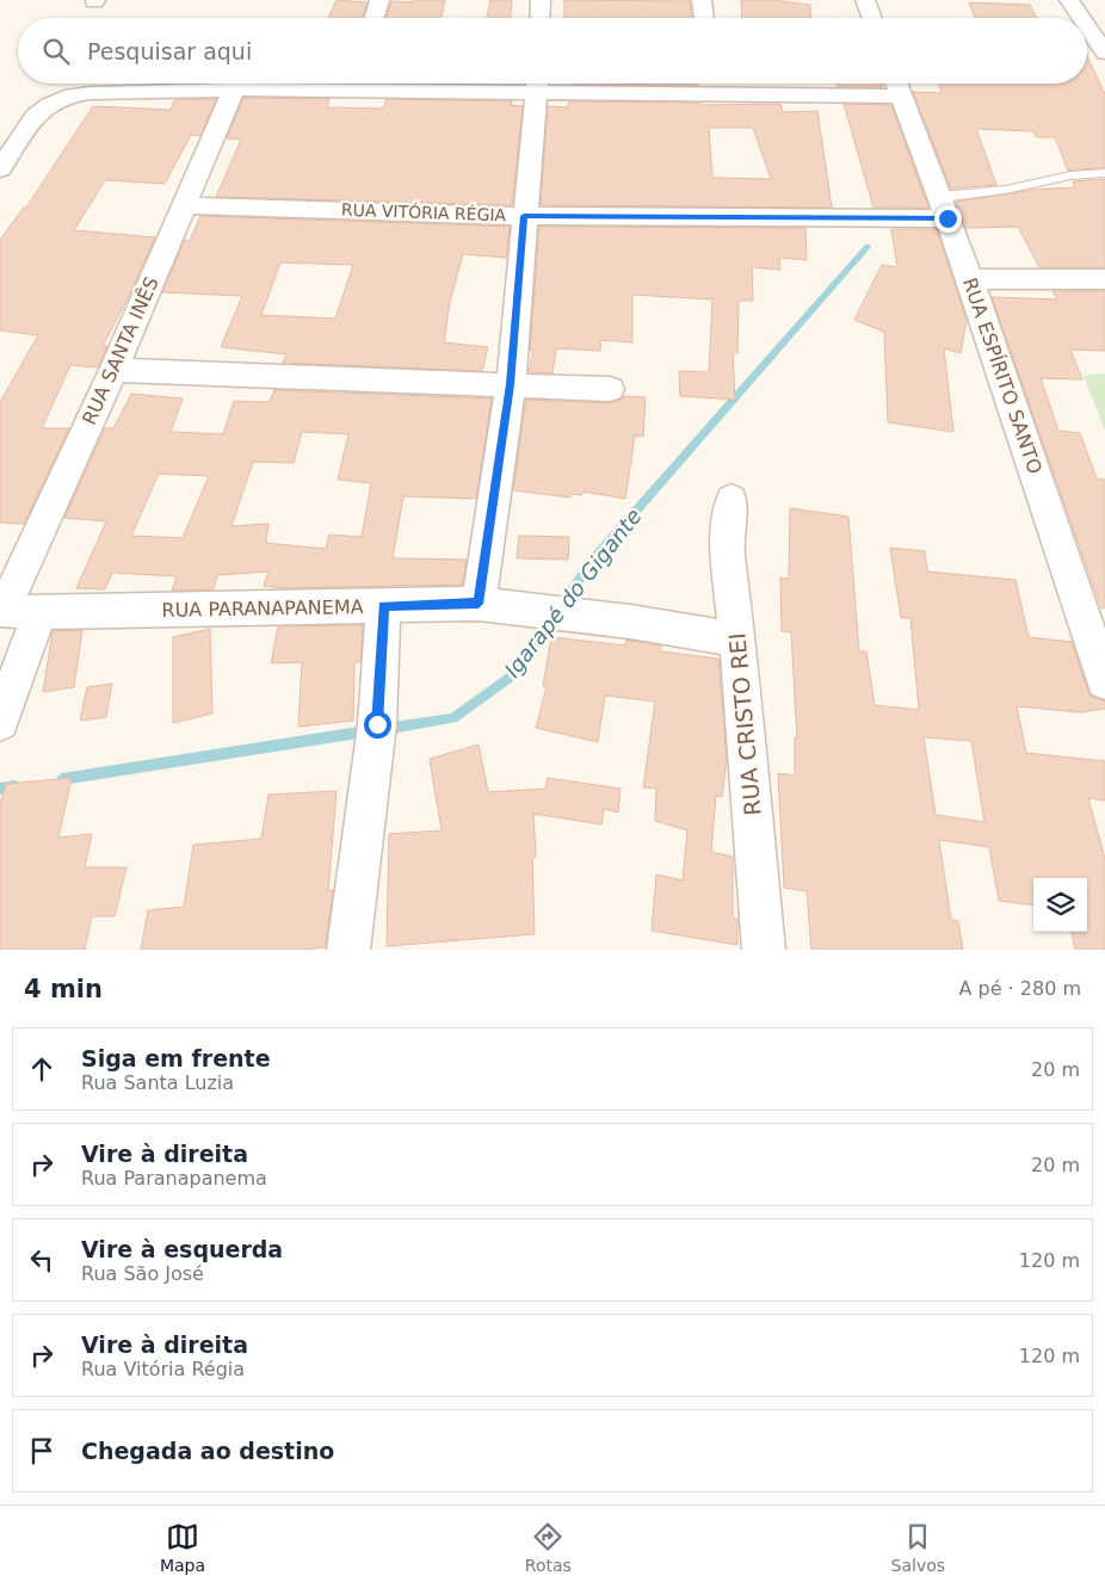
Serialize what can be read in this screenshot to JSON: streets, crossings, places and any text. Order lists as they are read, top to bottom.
{
  "streets": {
    "street": [
      "RUA VITÓRIA RÉGIA",
      "RUA SANTA INÊS",
      "RUA ESPÍRITO SANTO",
      "RUA PARANAPANEMA",
      "RUA CRISTO REI"
    ]
  },
  "crossings": [
    ["RUA VITÓRIA RÉGIA", "RUA SANTA INÊS"],
    ["RUA VITÓRIA RÉGIA", "RUA ESPÍRITO SANTO"],
    ["RUA SANTA INÊS", "RUA PARANAPANEMA"],
    ["RUA PARANAPANEMA", "RUA CRISTO REI"]
  ],
  "water": ["Igarapé do Gigante"],
  "page": {
    "search": "Pesquisar aqui",
    "heading": ["4 min", "A pé · 280 m"],
    "list": [
      ["Siga em frente", "Rua Santa Luzia", "20 m"],
      ["Vire à direita", "Rua Paranapanema", "20 m"],
      ["Vire à esquerda", "Rua São José", "120 m"],
      ["Vire à direita", "Rua Vitória Régia", "120 m"],
      "Chegada ao destino"
    ],
    "nav": ["Mapa", "Rotas", "Salvos"]
  }
}
